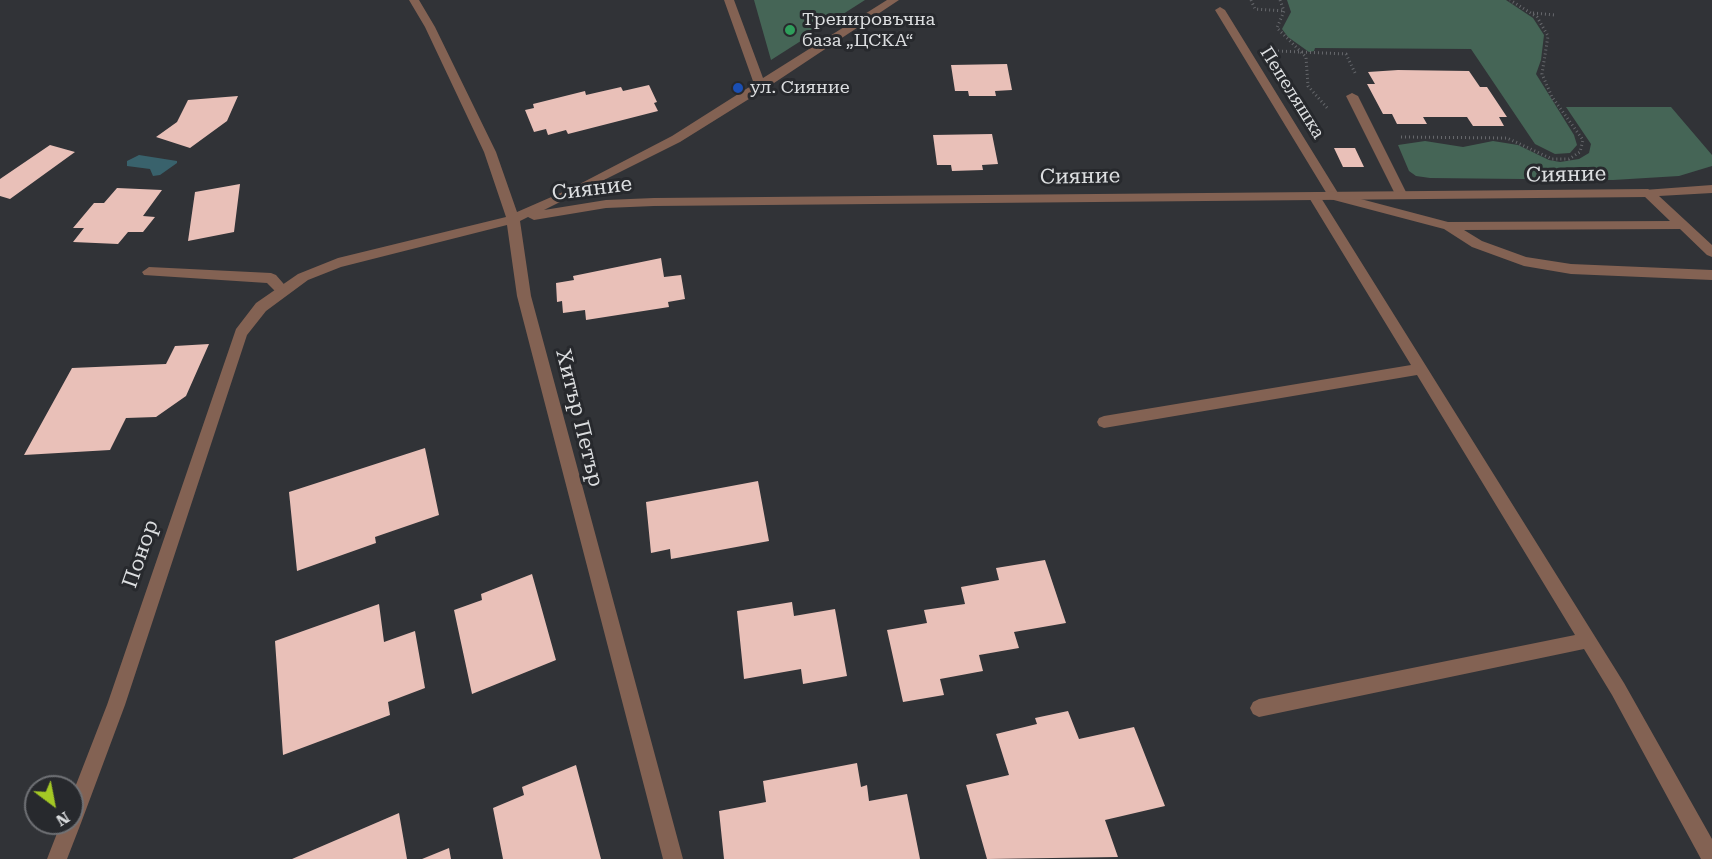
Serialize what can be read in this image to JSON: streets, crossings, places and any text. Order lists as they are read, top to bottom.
{
  "streets": {
    "street": [
      "Пепеляшка",
      "Сияние",
      "Хитър Петър",
      "Понор"
    ]
  },
  "crossings": [
    ["Пепеляшка", "Сияние"],
    ["Сияние", "Хитър Петър"],
    ["Сияние", "Понор"],
    ["Хитър Петър", "Понор"]
  ],
  "places": ["Тренировъчна база „ЦСКА“", "ул. Сияние"],
  "north": "bottom right"
}
